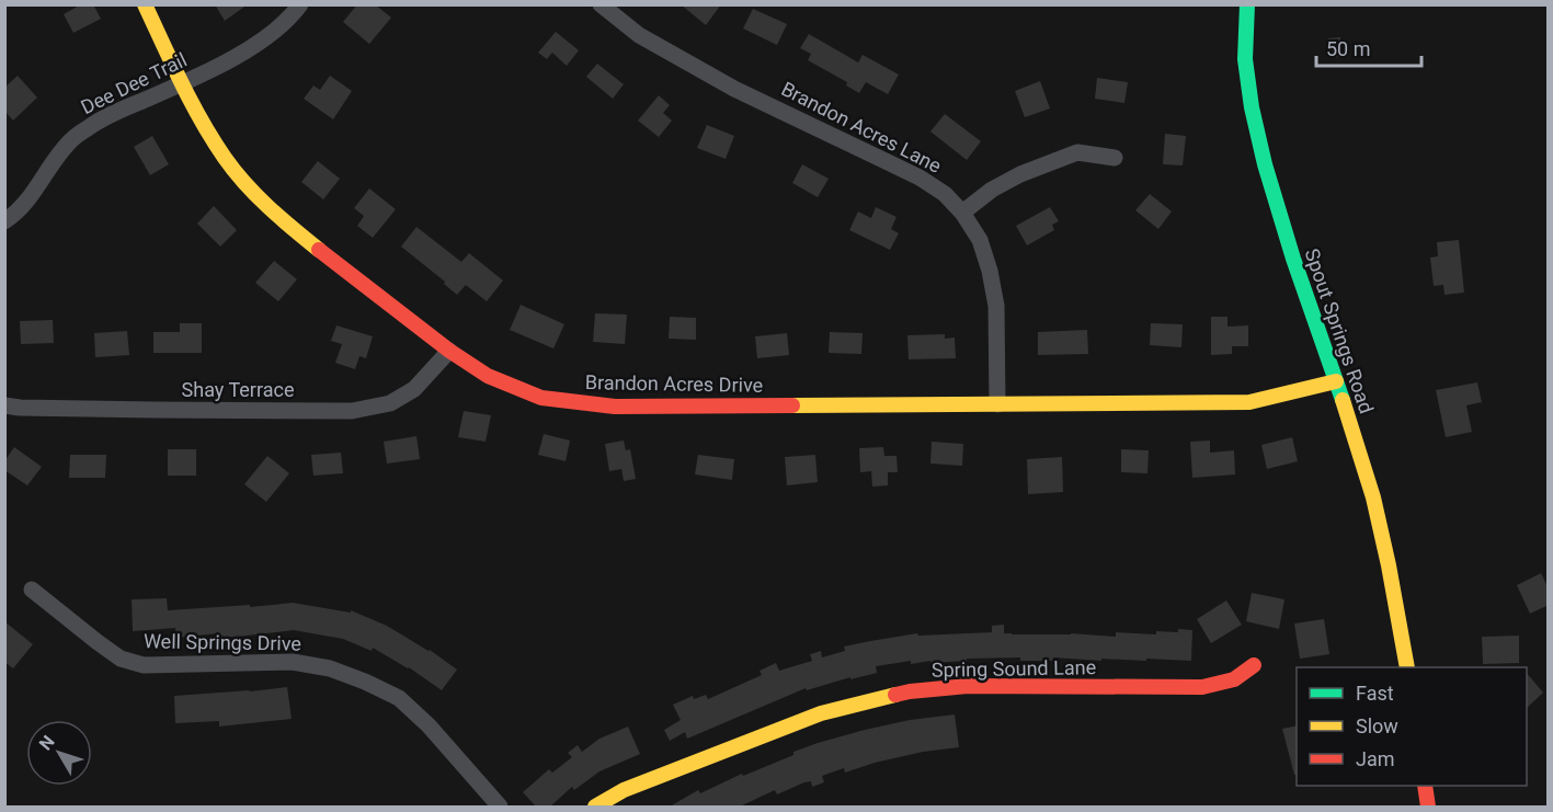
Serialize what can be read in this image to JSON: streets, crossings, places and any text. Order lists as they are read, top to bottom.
{
  "streets": {
    "street": [
      "Dee Dee Trail",
      "Brandon Acres Lane",
      "Spout Springs Road",
      "Brandon Acres Drive",
      "Shay Terrace",
      "Well Springs Drive",
      "Spring Sound Lane"
    ]
  },
  "crossings": [
    ["Dee Dee Trail", "Brandon Acres Drive"],
    ["Brandon Acres Lane", "Brandon Acres Drive"],
    ["Spout Springs Road", "Brandon Acres Drive"],
    ["Brandon Acres Drive", "Shay Terrace"]
  ],
  "legend": ["Fast", "Slow", "Jam"],
  "scale_bar": "50 m",
  "north": "top left"
}
